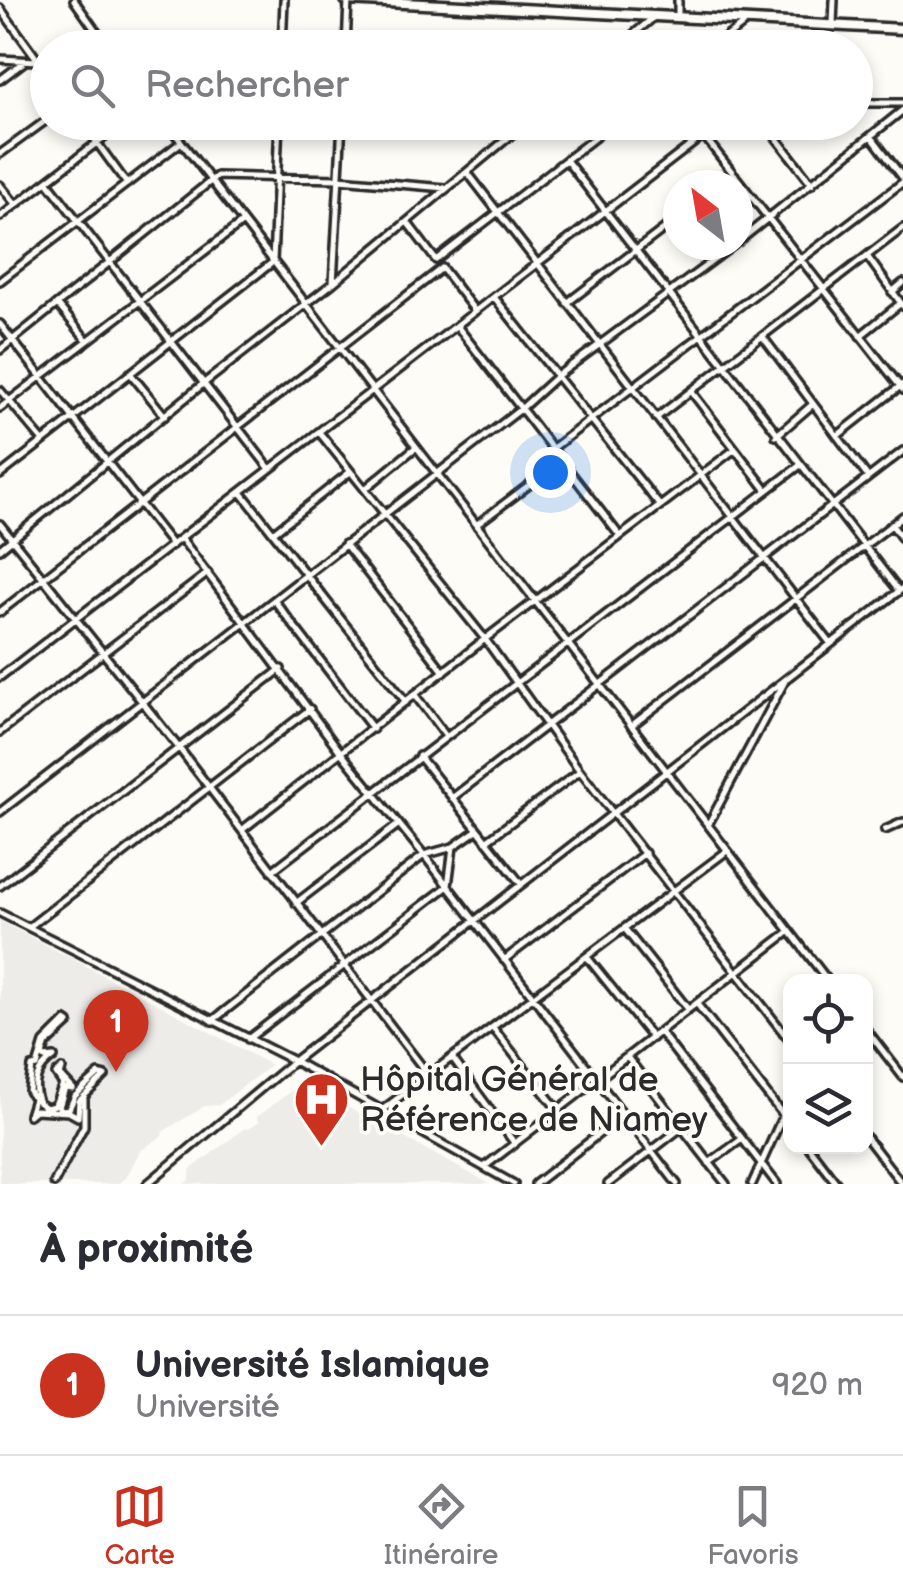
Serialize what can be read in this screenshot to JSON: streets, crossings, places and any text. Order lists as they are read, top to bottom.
{
  "places": {
    "hospital": ["Hôpital Général de Référence de Niamey"]
  },
  "north": "top left",
  "page": {
    "search": "Rechercher",
    "pins": "1",
    "heading": "À proximité",
    "list": [
      {
        "mark": "1",
        "name": "Université Islamique",
        "note": "Université",
        "value": "920 m"
      }
    ],
    "nav": ["Carte", "Itinéraire", "Favoris"]
  }
}
